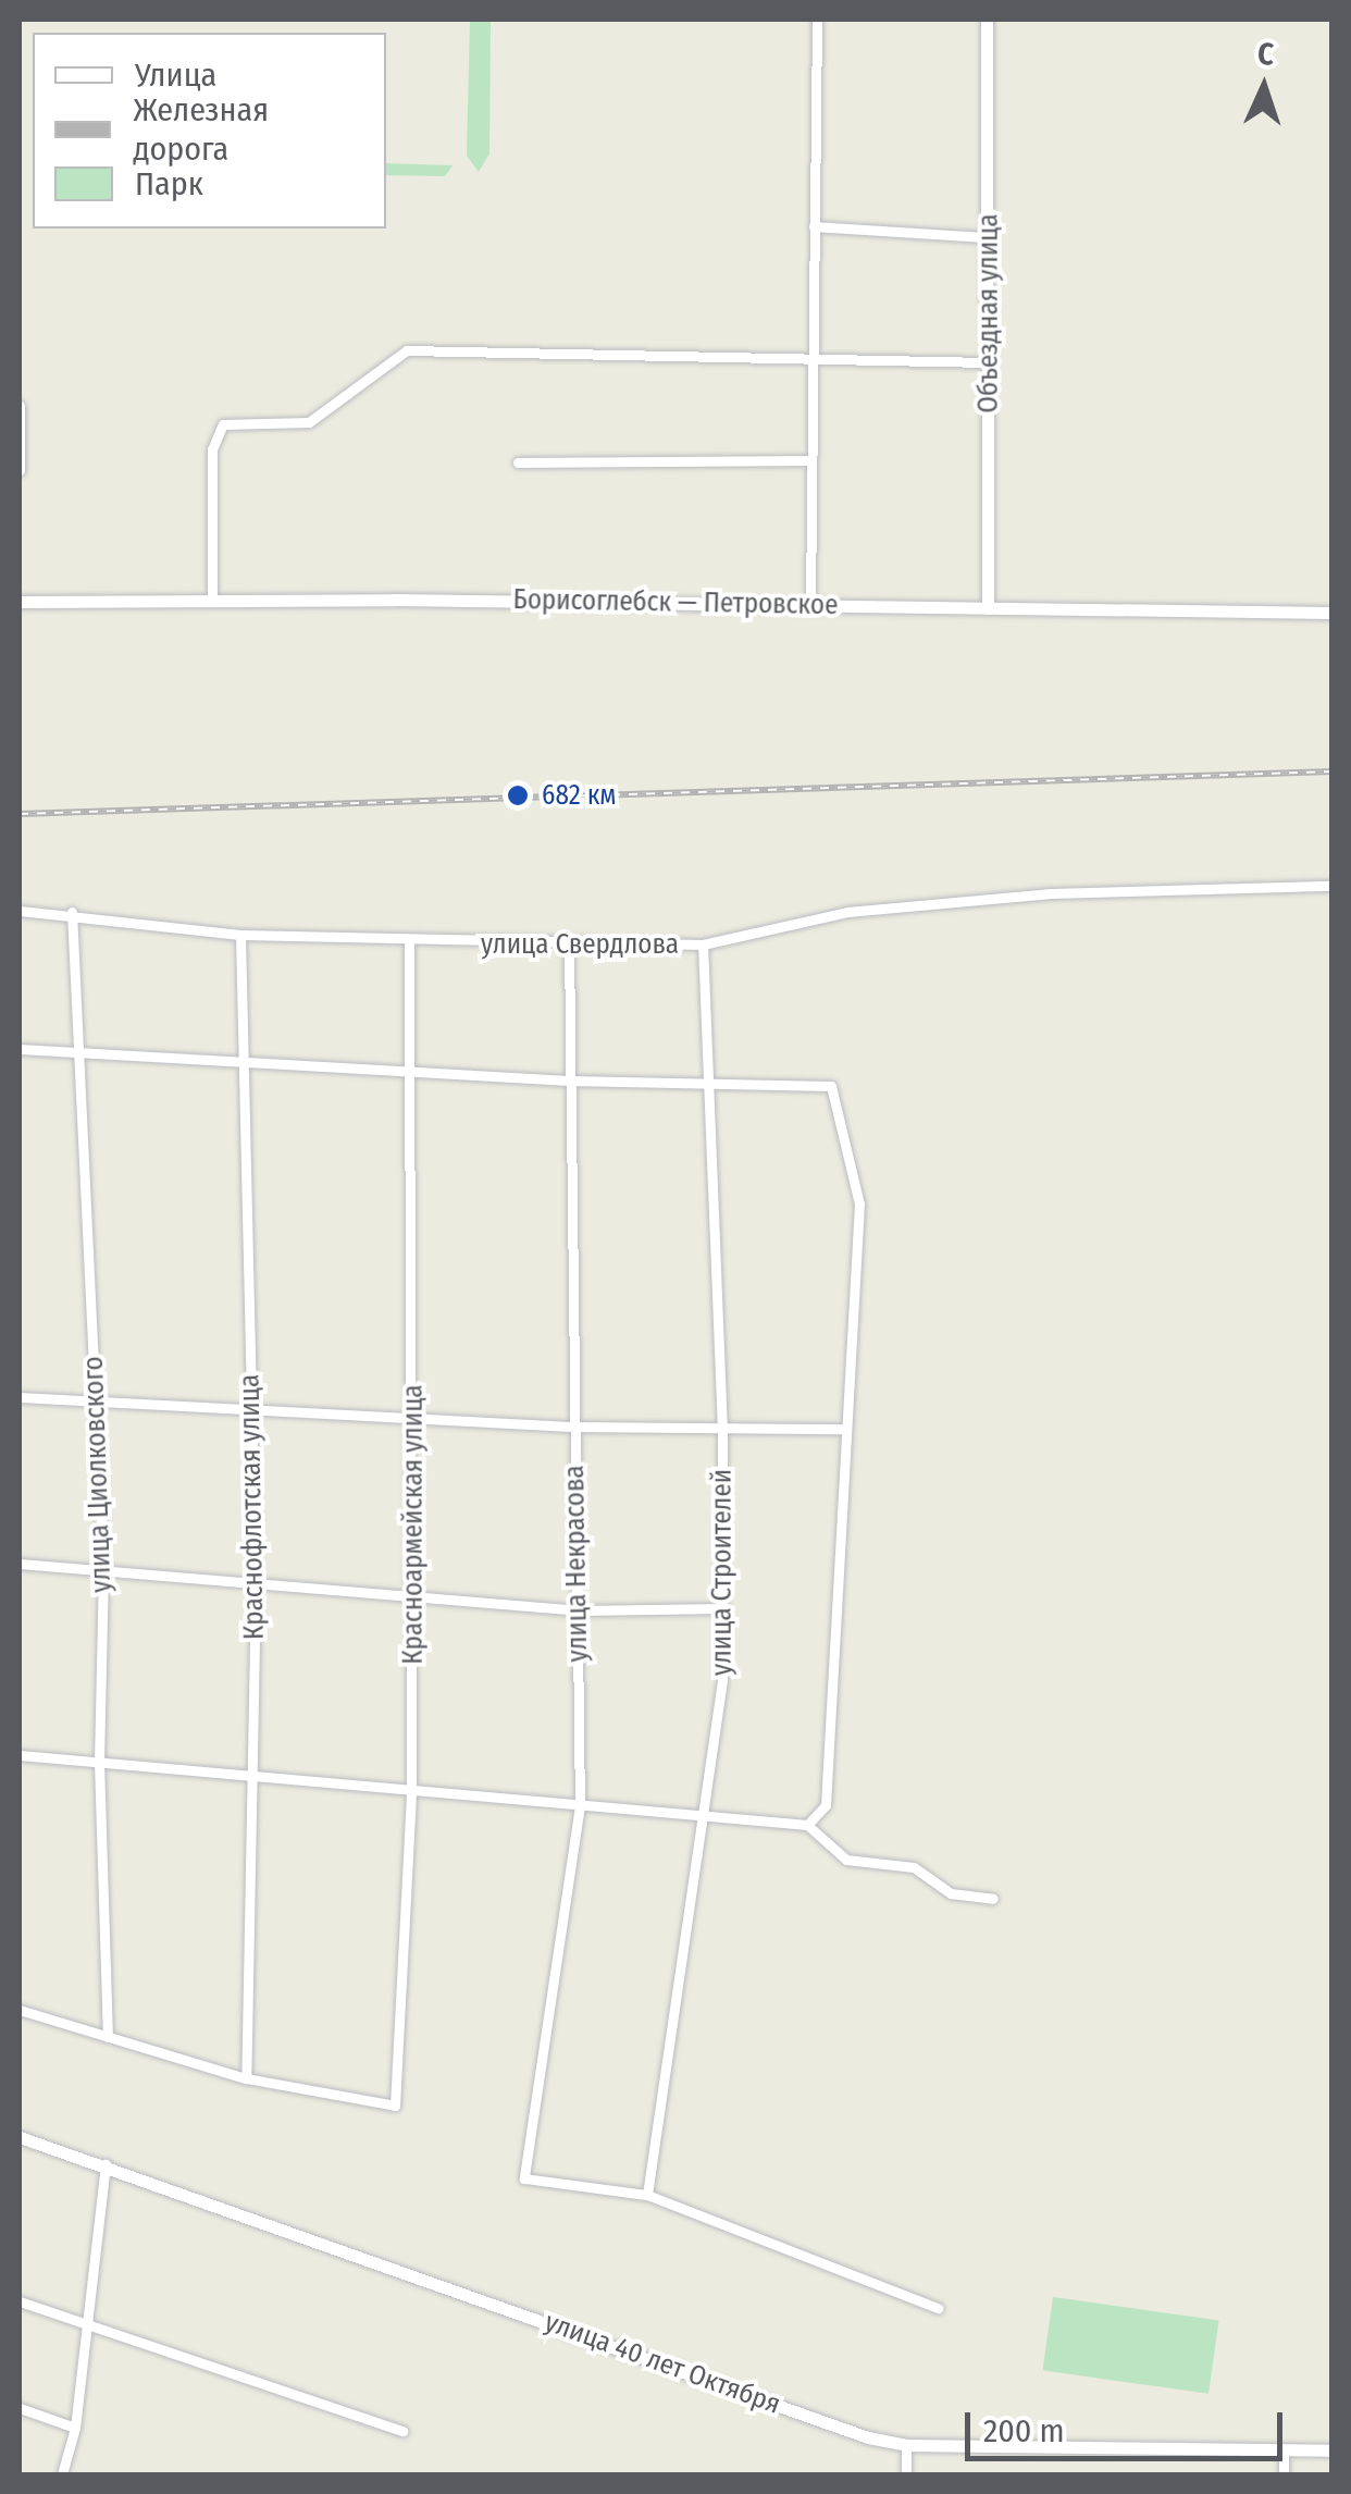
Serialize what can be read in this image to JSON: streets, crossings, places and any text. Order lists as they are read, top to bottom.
{
  "streets": {
    "street": [
      "Объездная улица",
      "Борисоглебск — Петровское",
      "улица Свердлова",
      "улица Циолковского",
      "Краснофлотская улица",
      "Красноармейская улица",
      "улица Некрасова",
      "улица Строителей",
      "улица 40 лет Октября"
    ]
  },
  "crossings": [
    ["Объездная улица", "Борисоглебск — Петровское"],
    ["улица Свердлова", "улица Циолковского"],
    ["улица Свердлова", "Краснофлотская улица"],
    ["улица Свердлова", "Красноармейская улица"],
    ["улица Свердлова", "улица Некрасова"],
    ["улица Свердлова", "улица Строителей"],
    ["Краснофлотская улица", "Красноармейская улица"],
    ["улица Некрасова", "улица Строителей"]
  ],
  "places": ["682 км"],
  "legend": ["Улица", "Железная дорога", "Парк"],
  "scale_bar": "200 m",
  "north": "top"
}
